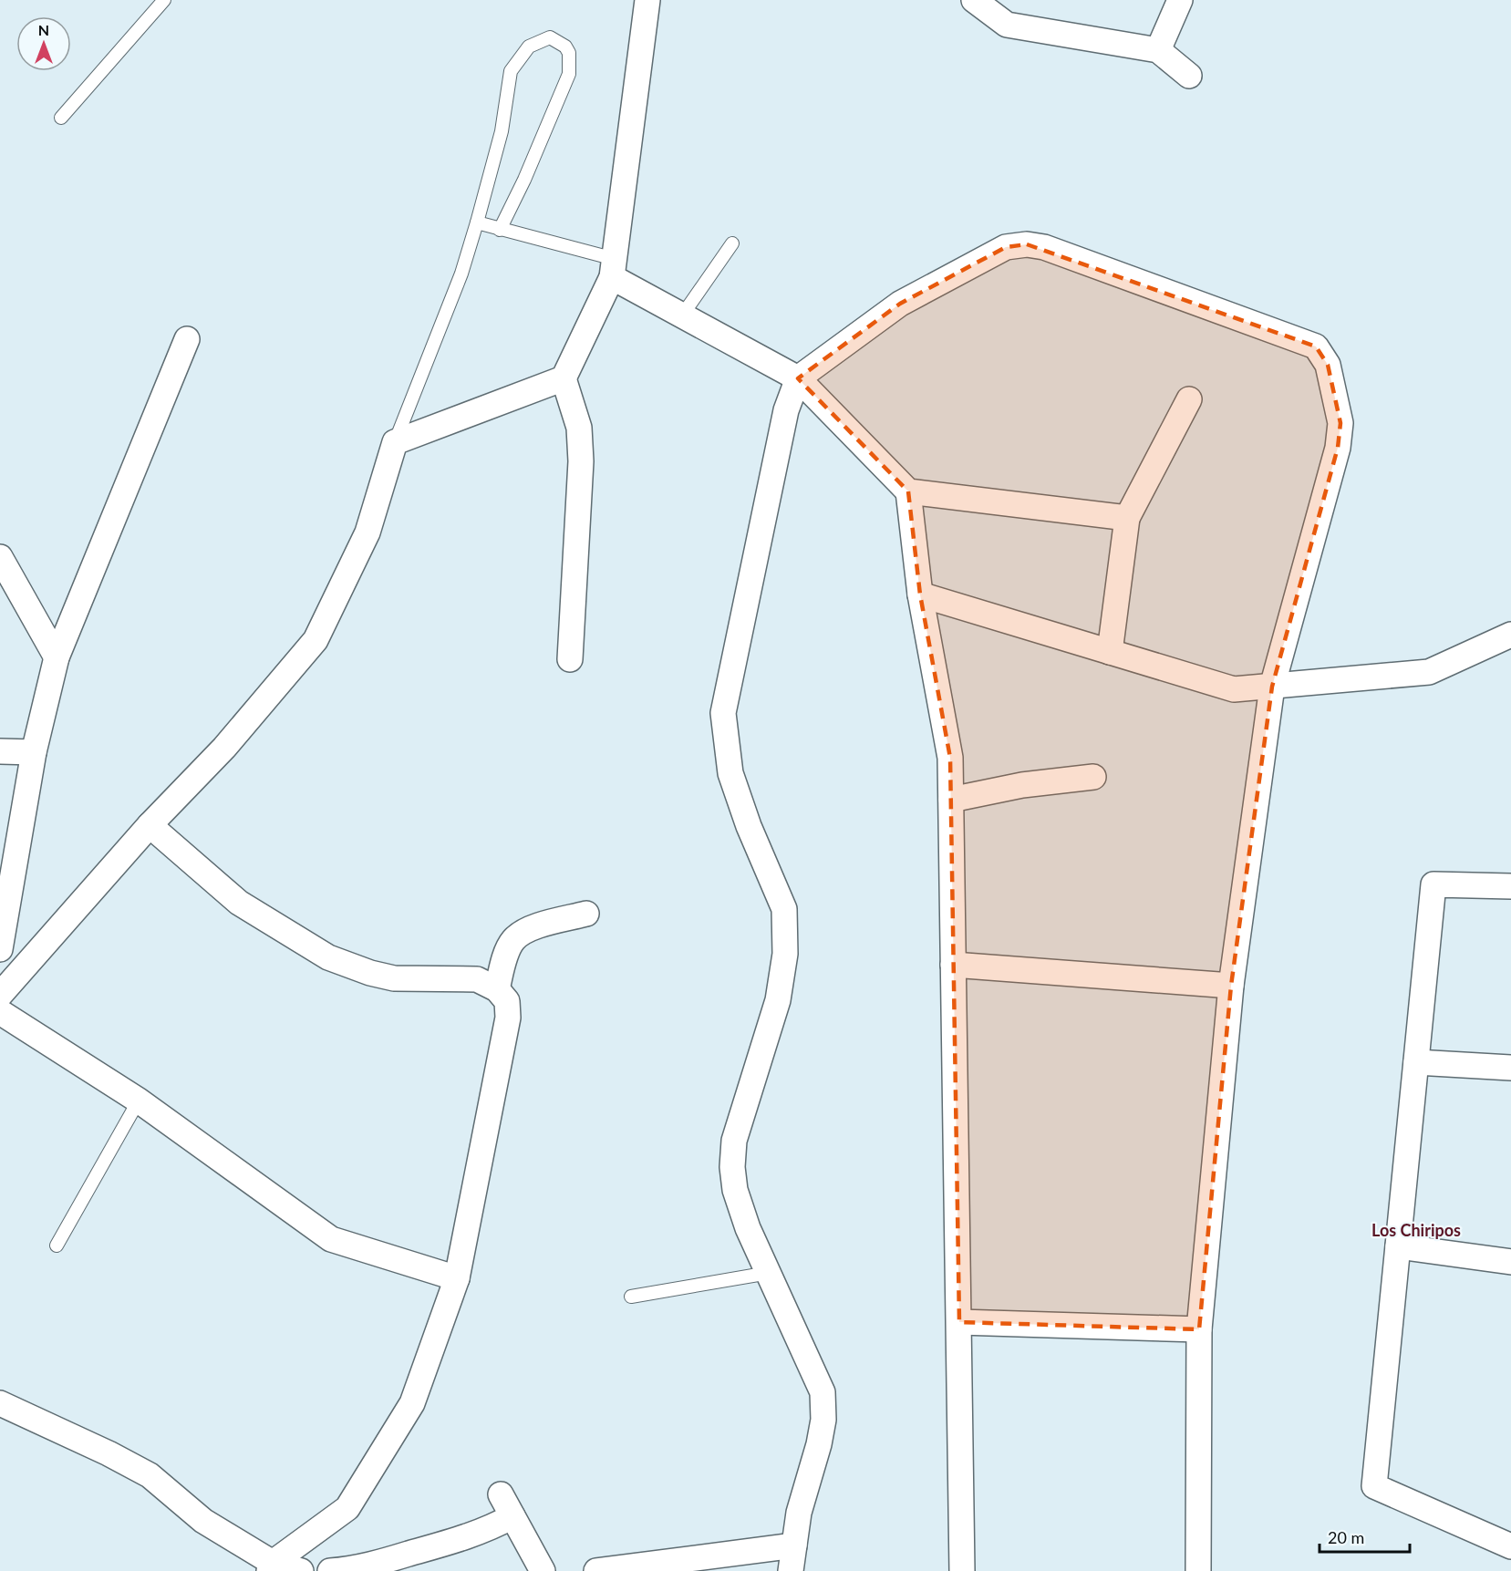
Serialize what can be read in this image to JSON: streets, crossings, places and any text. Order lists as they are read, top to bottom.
{
  "districts": ["Los Chiripos"],
  "scale_bar": "20 m",
  "north": "top"
}
